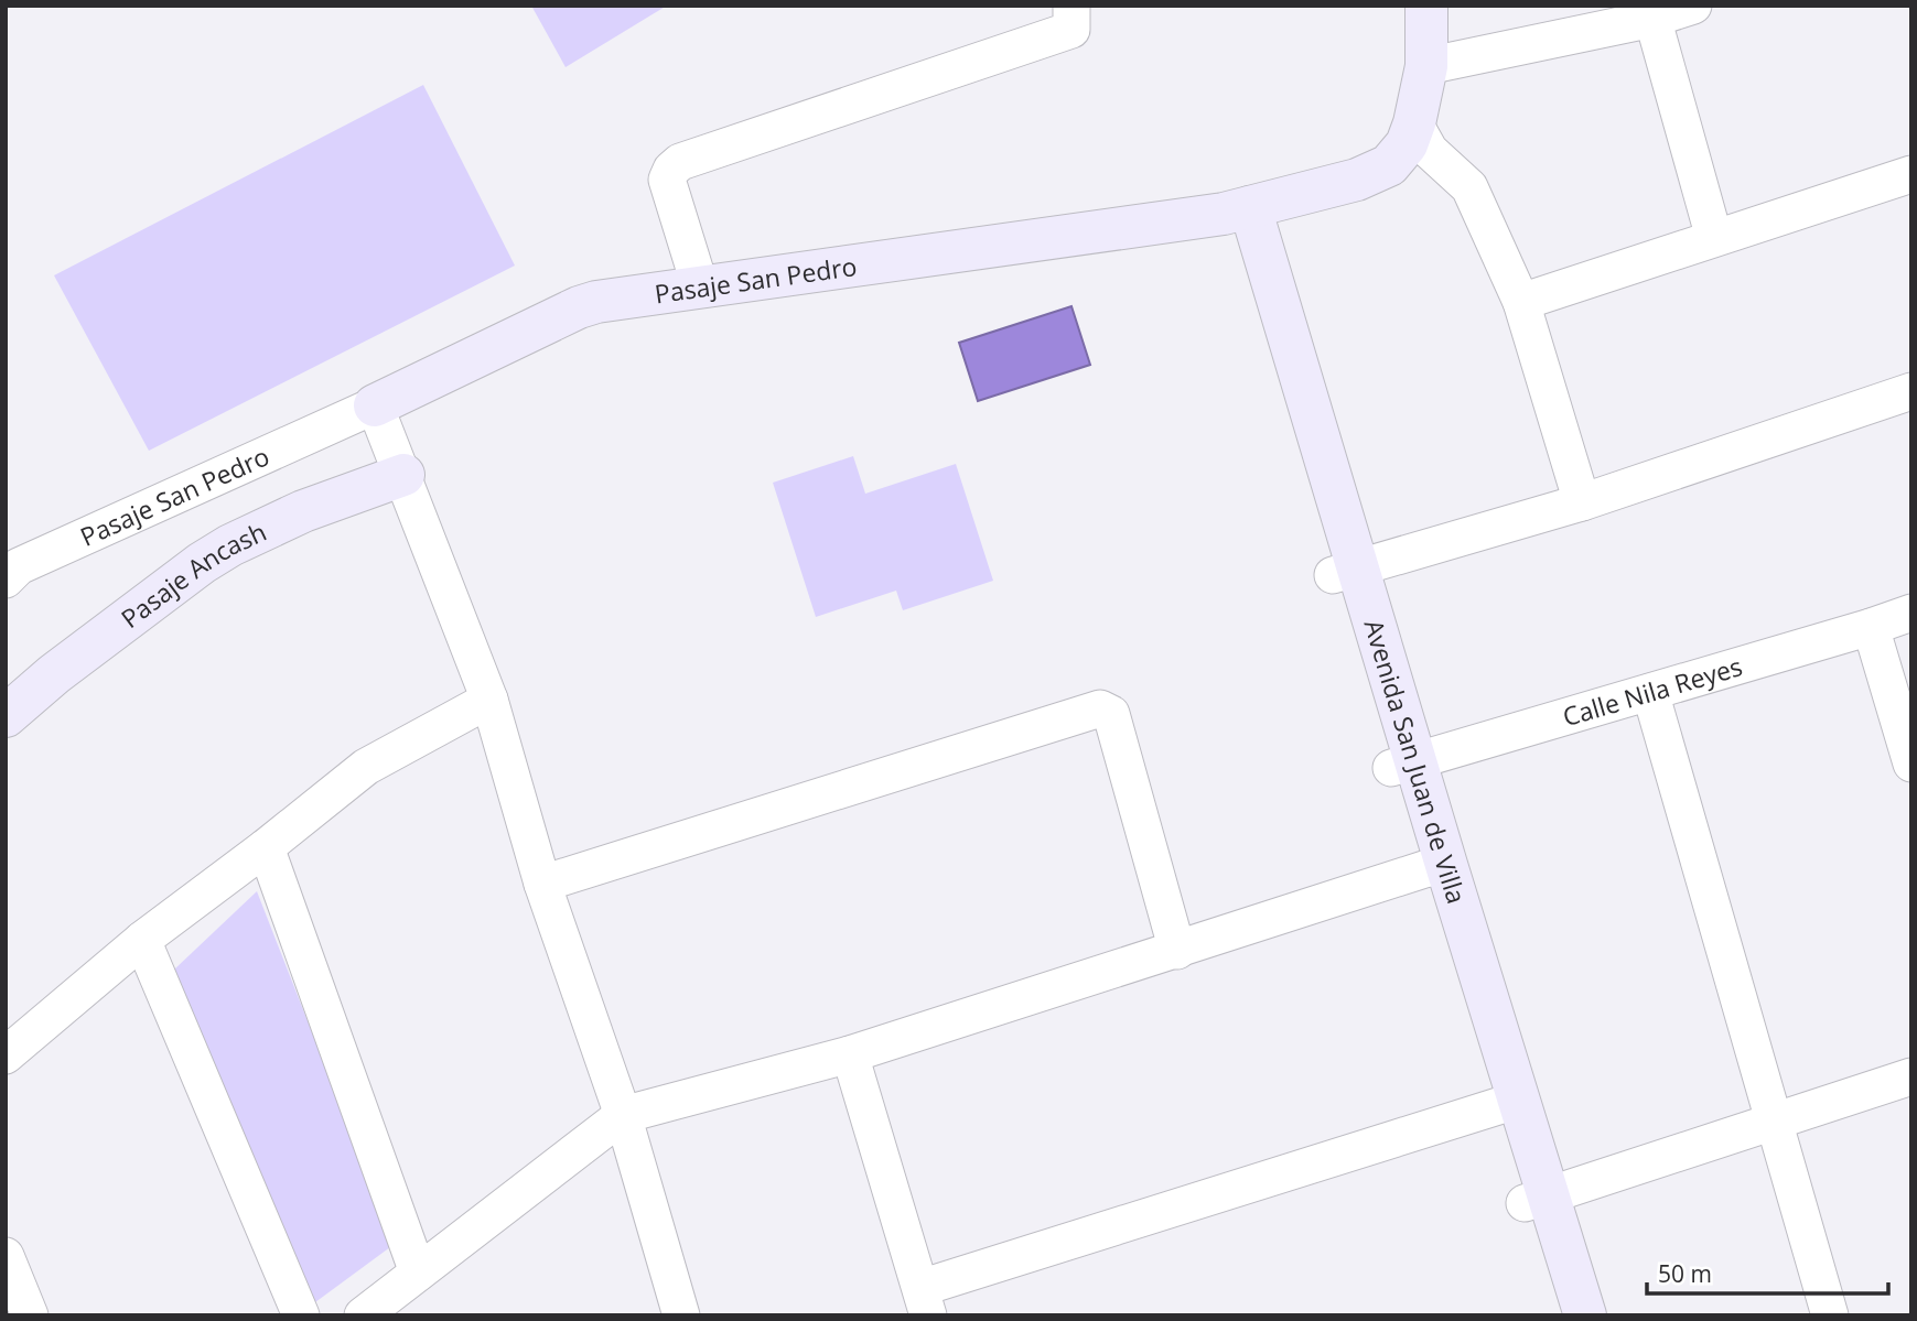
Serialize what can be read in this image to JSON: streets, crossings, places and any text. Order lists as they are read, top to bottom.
{
  "streets": {
    "street": [
      "Pasaje San Pedro",
      "Pasaje Ancash",
      "Calle Nila Reyes",
      "Avenida San Juan de Villa"
    ]
  },
  "crossings": [
    ["Pasaje San Pedro", "Avenida San Juan de Villa"],
    ["Calle Nila Reyes", "Avenida San Juan de Villa"]
  ],
  "scale_bar": "50 m"
}
